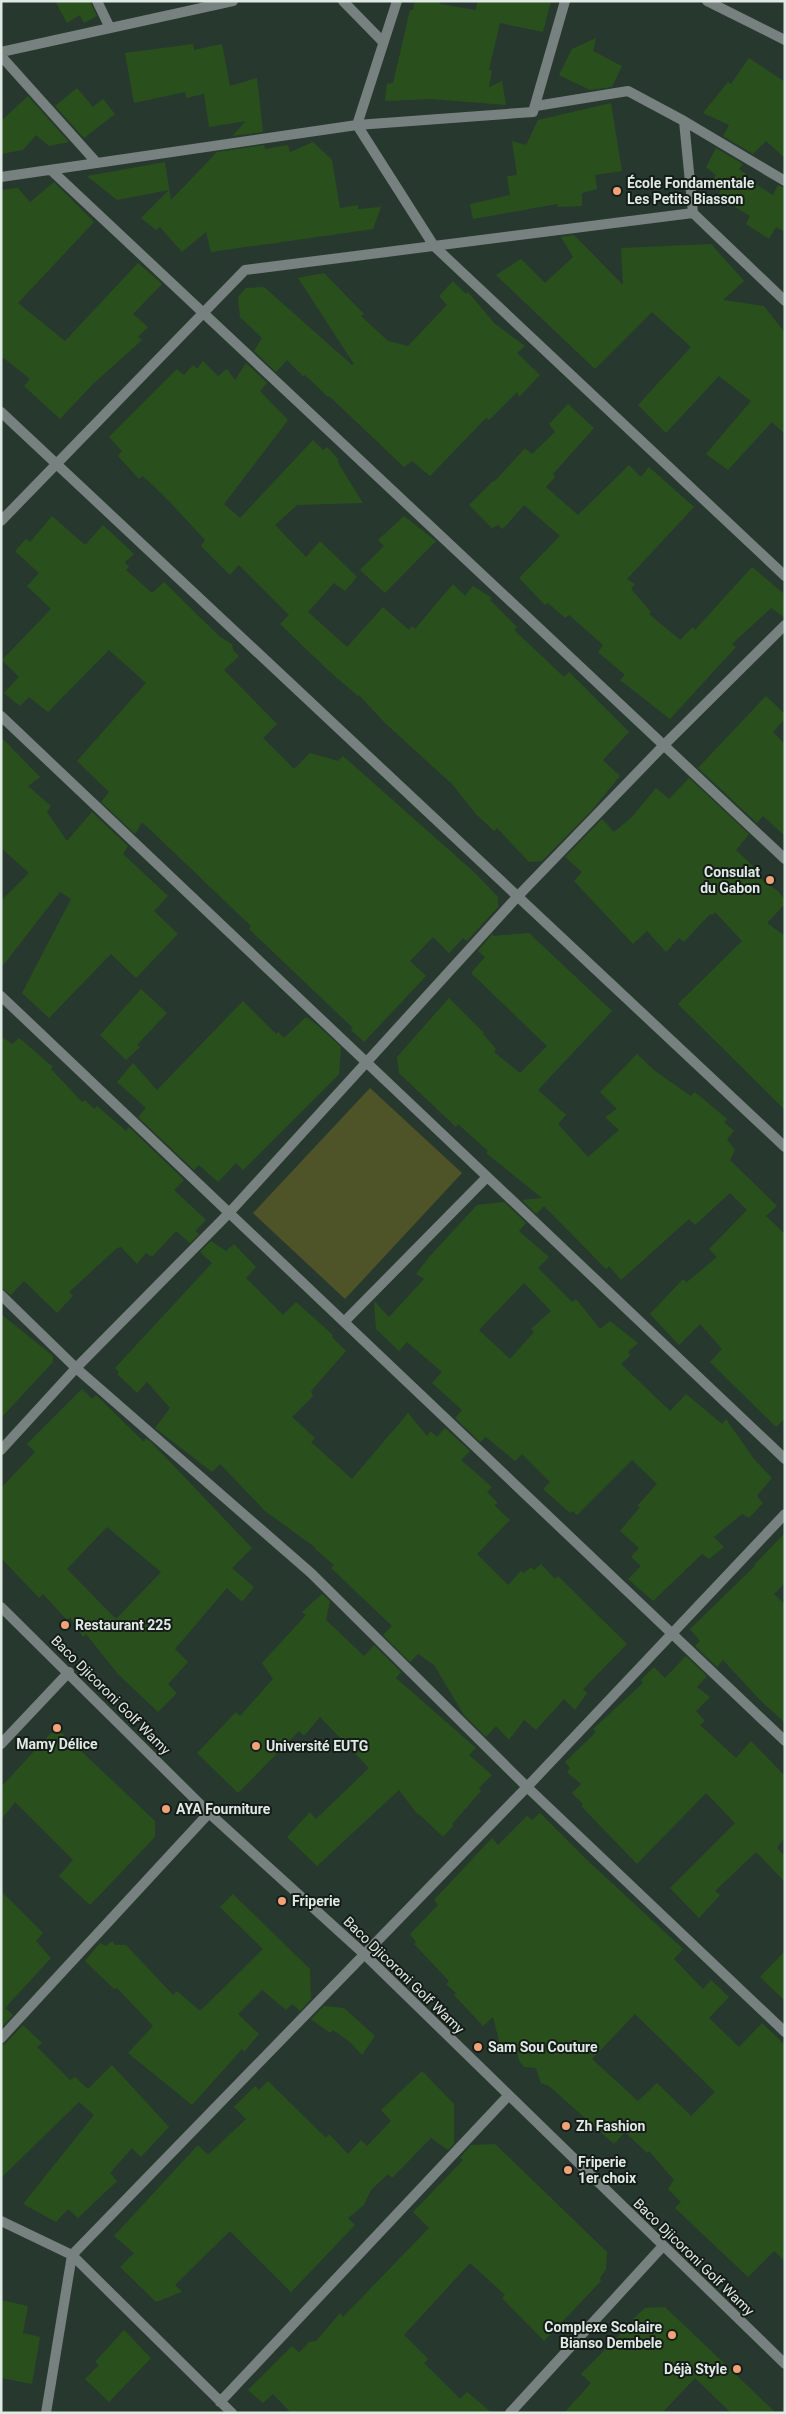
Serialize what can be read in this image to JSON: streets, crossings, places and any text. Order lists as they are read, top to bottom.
{
  "streets": {
    "street": ["Baco Djicoroni Golf Wamy"]
  },
  "places": [
    "École Fondamentale Les Petits Biasson",
    "Consulat du Gabon",
    "Restaurant 225",
    "Mamy Délice",
    "Université EUTG",
    "AYA Fourniture",
    "Friperie",
    "Sam Sou Couture",
    "Zh Fashion",
    "Friperie 1er choix",
    "Complexe Scolaire Bianso Dembele",
    "Déjà Style"
  ]
}
